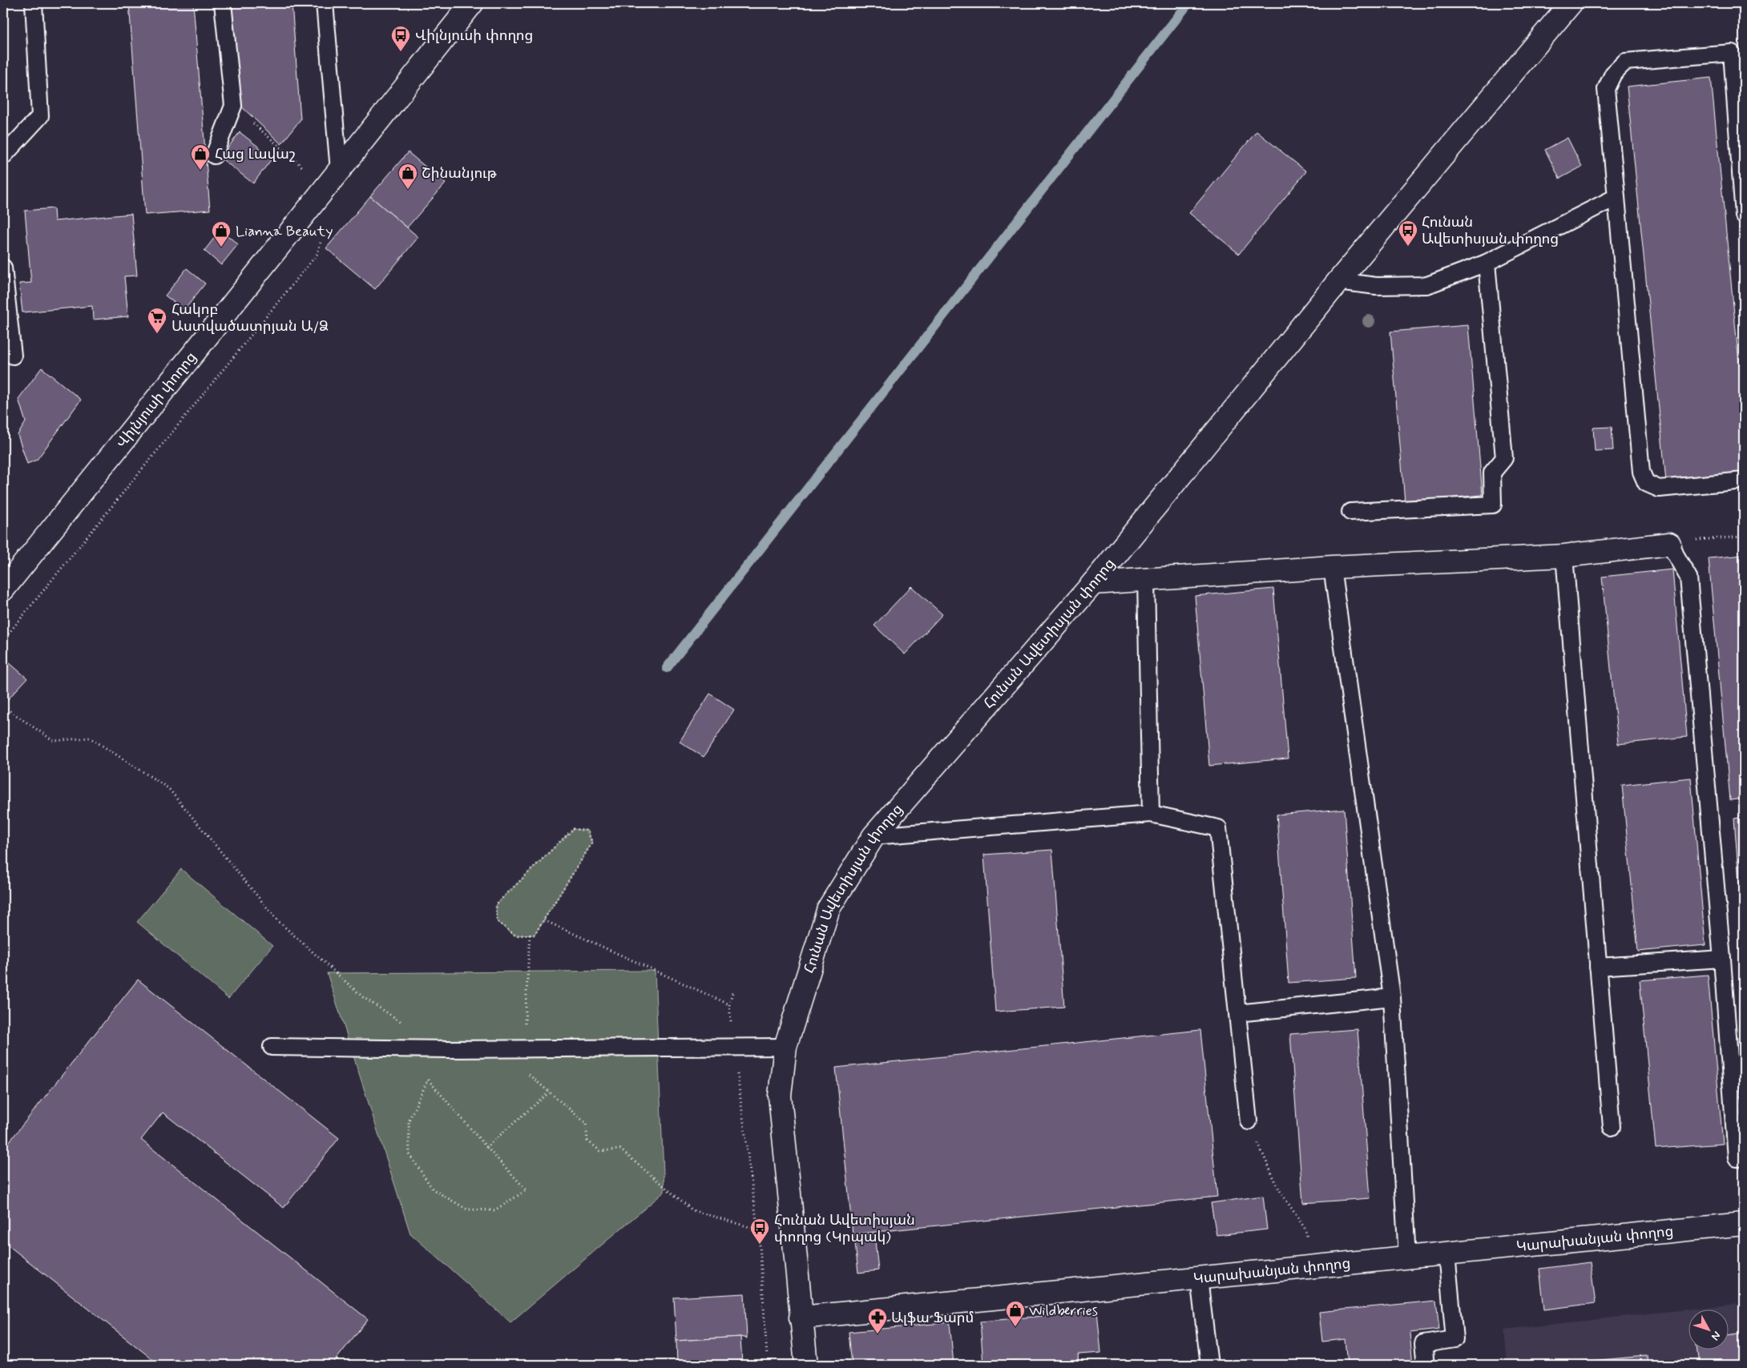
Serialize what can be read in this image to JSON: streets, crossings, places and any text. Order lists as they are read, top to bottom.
{
  "streets": {
    "street": ["Վիլնյուսի փողոց", "Հունան Ավետիսյան փողոց", "Կարախանյան փողոց"]
  },
  "crossings": [
    ["Հունան Ավետիսյան փողոց", "Կարախանյան փողոց"]
  ],
  "places": {
    "bus stop": ["Վիլնյուսի փողոց", "Հունան Ավետիսյան փողոց", "Հունան Ավետիսյան փողոց (Կրպակ)"],
    "shop": [
      "Հաց Լավաշ",
      "Շինանյութ",
      "Lianna Beauty",
      "Wildberries"
    ],
    "supermarket": ["Հակոբ Աստվածատրյան Ա/Ձ"],
    "pharmacy": ["Ալֆա Ֆարմ"]
  },
  "north": "bottom right"
}
